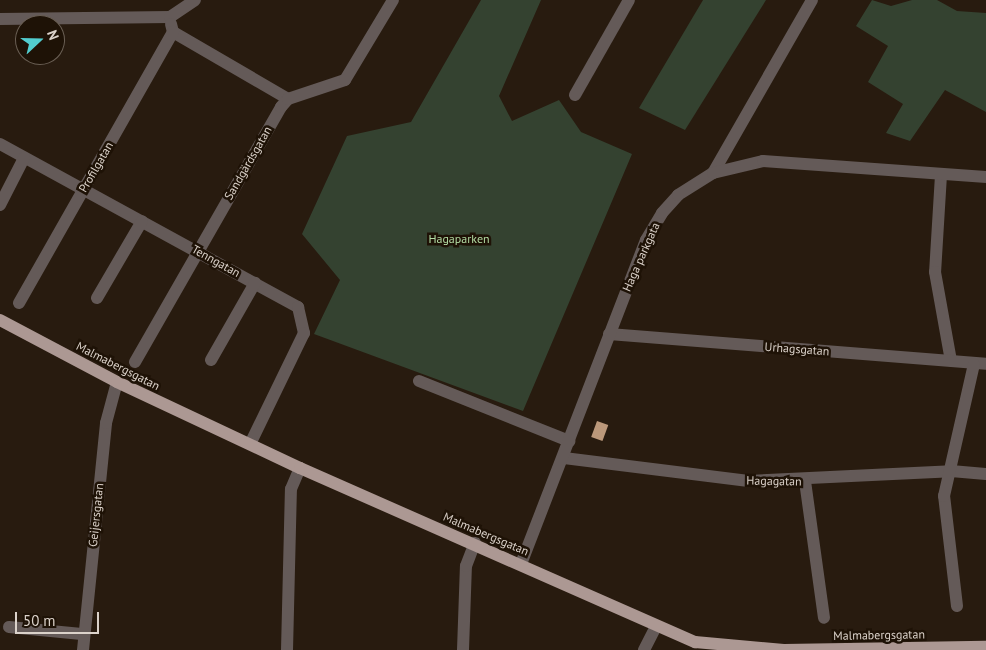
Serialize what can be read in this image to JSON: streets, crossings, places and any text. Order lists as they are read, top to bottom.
{
  "streets": {
    "main road": ["Malmabergsgatan"],
    "street": [
      "Sandgärdsgatan",
      "Profilgatan",
      "Haga parkgata",
      "Tenngatan",
      "Urhagsgatan",
      "Hagagatan",
      "Geijersgatan"
    ]
  },
  "crossings": [
    ["Sandgärdsgatan", "Tenngatan"],
    ["Profilgatan", "Tenngatan"],
    ["Haga parkgata", "Urhagsgatan"],
    ["Haga parkgata", "Malmabergsgatan"],
    ["Haga parkgata", "Hagagatan"],
    ["Tenngatan", "Malmabergsgatan"],
    ["Malmabergsgatan", "Geijersgatan"]
  ],
  "parks": ["Hagaparken"],
  "scale_bar": "50 m",
  "north": "right"
}
